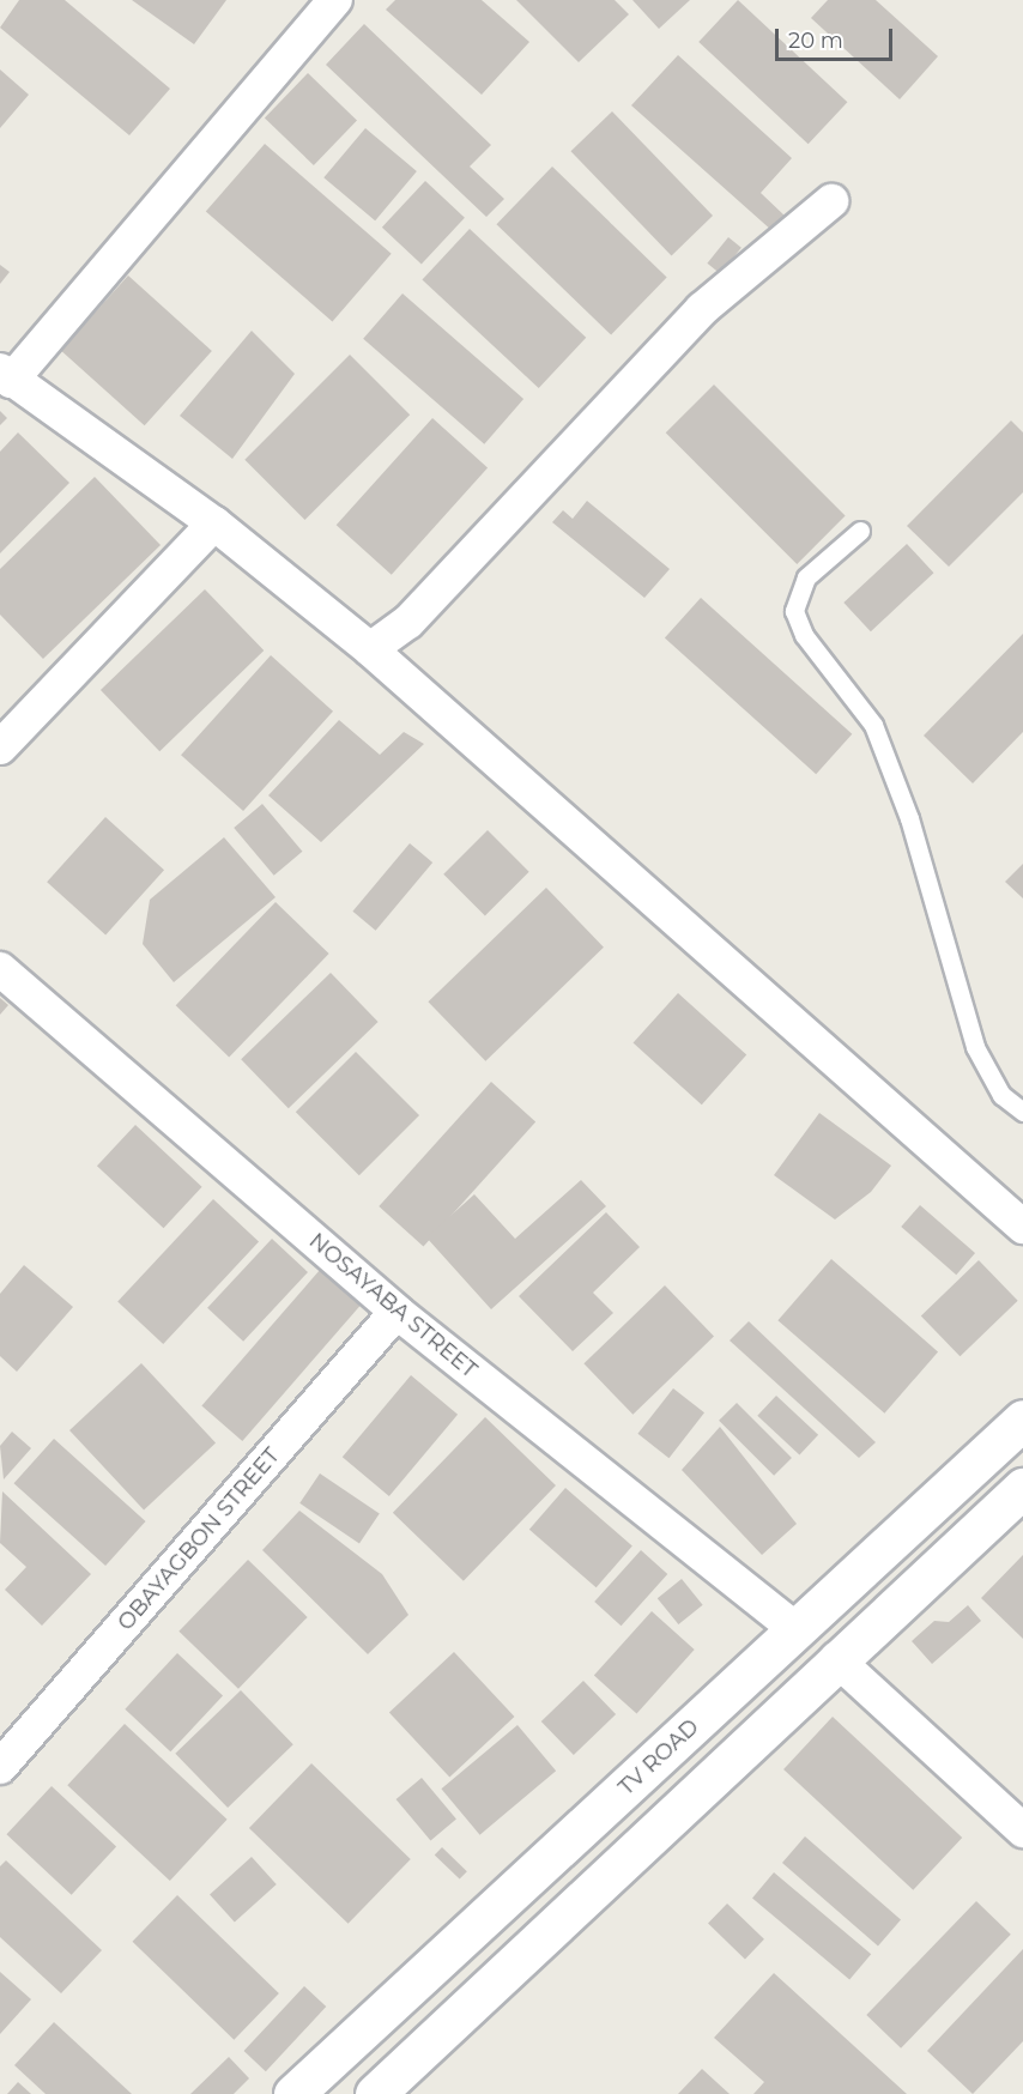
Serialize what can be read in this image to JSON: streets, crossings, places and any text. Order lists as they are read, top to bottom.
{
  "streets": {
    "street": ["NOSAYABA STREET", "OBAYAGBON STREET", "TV ROAD"]
  },
  "crossings": [
    ["NOSAYABA STREET", "OBAYAGBON STREET"],
    ["NOSAYABA STREET", "TV ROAD"]
  ],
  "scale_bar": "20 m"
}
